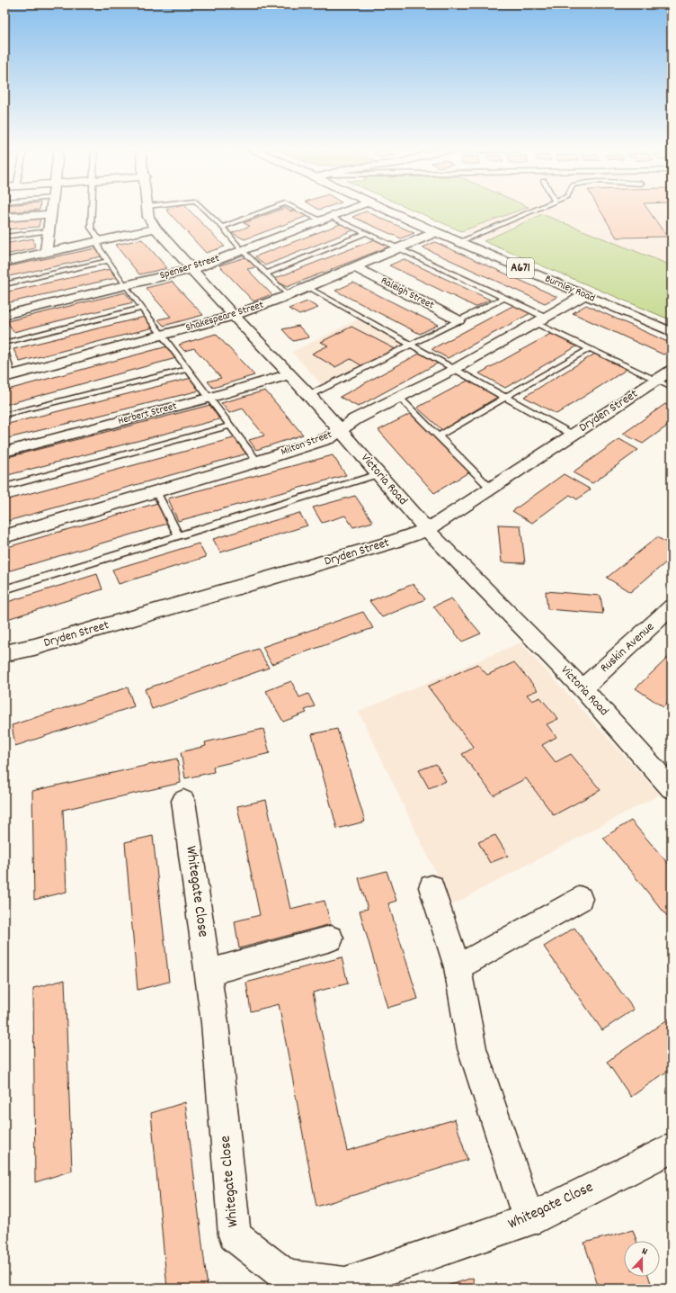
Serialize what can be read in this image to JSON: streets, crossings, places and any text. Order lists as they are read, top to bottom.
{
  "streets": {
    "street": [
      "Spenser Street",
      "A671",
      "Burnley Road",
      "Raleigh Street",
      "Shakespeare Street",
      "Dryden Street",
      "Herbert Street",
      "Milton Street",
      "Victoria Road",
      "Ruskin Avenue",
      "Whitegate Close"
    ]
  },
  "crossings": [
    ["Spenser Street", "Victoria Road"],
    ["Burnley Road", "Shakespeare Street"],
    ["Burnley Road", "Milton Street"],
    ["Raleigh Street", "Shakespeare Street"],
    ["Shakespeare Street", "Victoria Road"],
    ["Dryden Street", "Victoria Road"],
    ["Herbert Street", "Victoria Road"],
    ["Milton Street", "Victoria Road"],
    ["Victoria Road", "Ruskin Avenue"]
  ],
  "north": "top"
}
